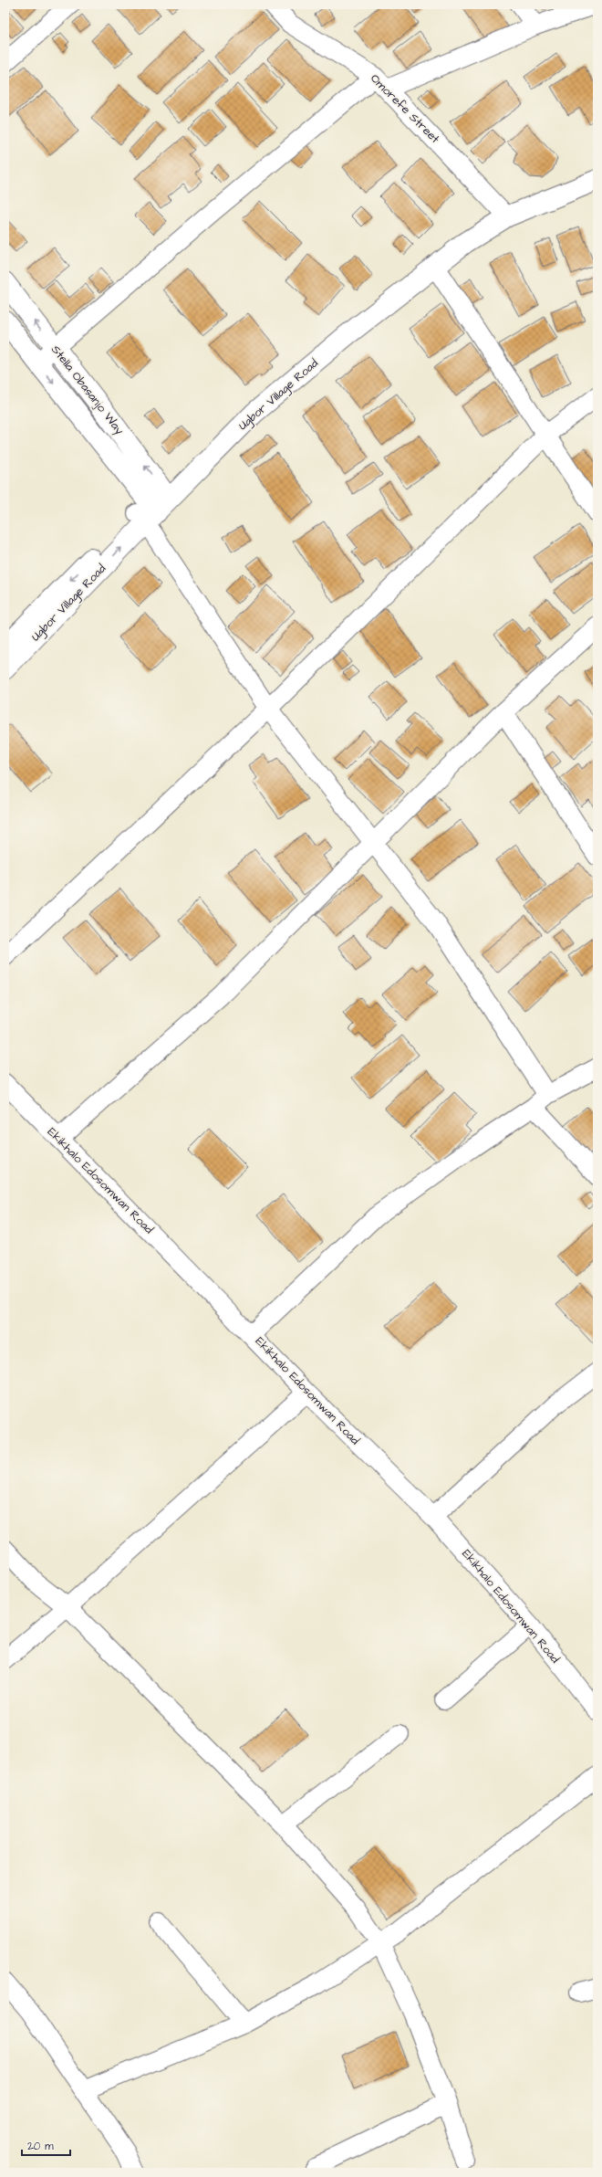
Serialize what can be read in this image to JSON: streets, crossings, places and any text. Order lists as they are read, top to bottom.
{
  "streets": {
    "street": [
      "Omorefe Street",
      "Stella Obasanjo Way",
      "Ugbor Village Road",
      "Ekikhalo Edosomwan Road"
    ]
  },
  "crossings": [
    ["Omorefe Street", "Ugbor Village Road"],
    ["Stella Obasanjo Way", "Ugbor Village Road"]
  ],
  "scale_bar": "20 m"
}
